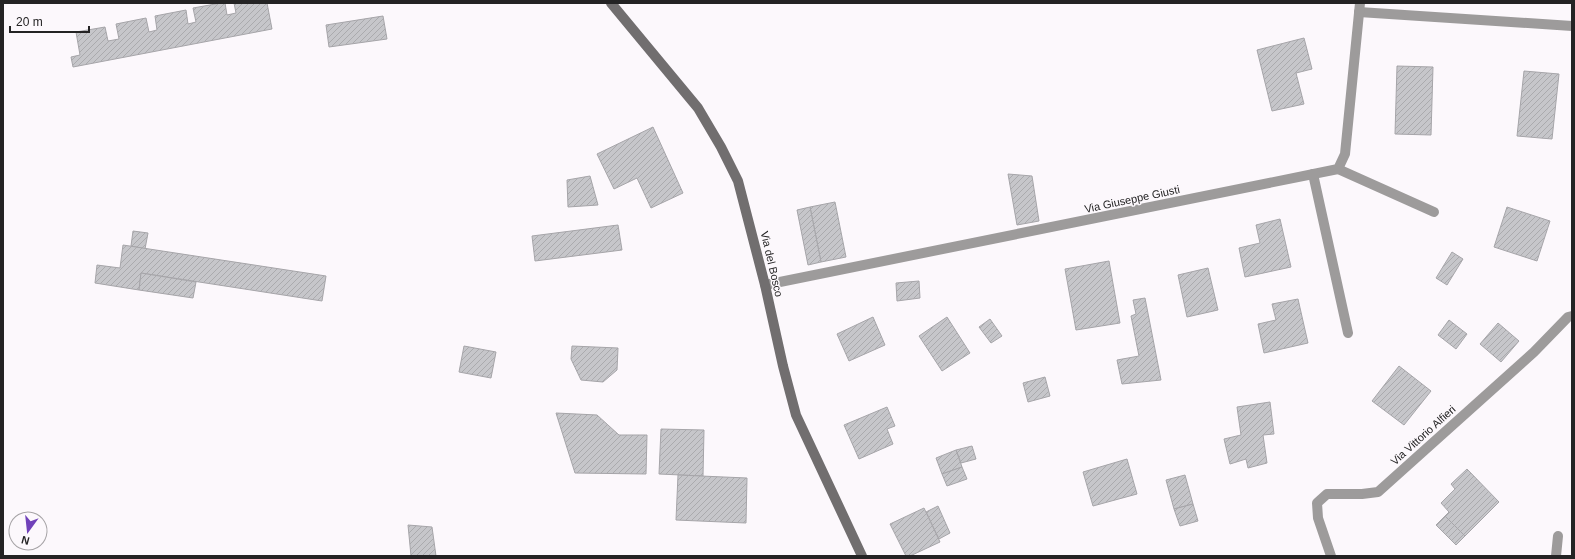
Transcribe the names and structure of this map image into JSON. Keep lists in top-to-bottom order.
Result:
{
  "streets": {
    "main road": ["Via del Bosco"],
    "street": ["Via Giuseppe Giusti", "Via Vittorio Alfieri"]
  },
  "crossings": [
    ["Via Giuseppe Giusti", "Via del Bosco"]
  ],
  "scale_bar": "20 m",
  "north": "bottom"
}
